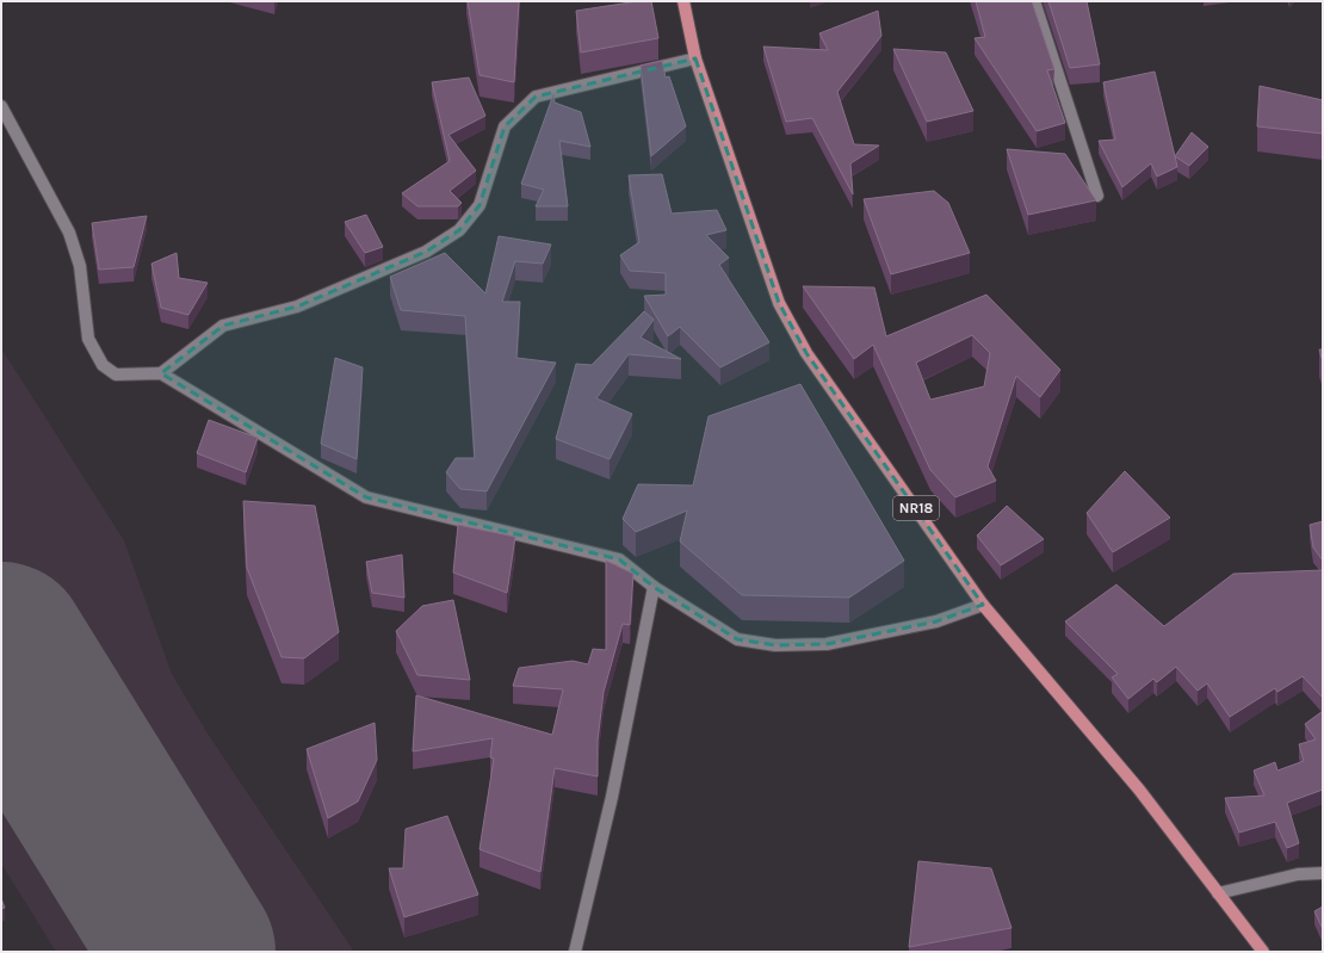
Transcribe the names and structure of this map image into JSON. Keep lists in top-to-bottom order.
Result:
{
  "streets": {
    "main road": ["NR18"]
  }
}
